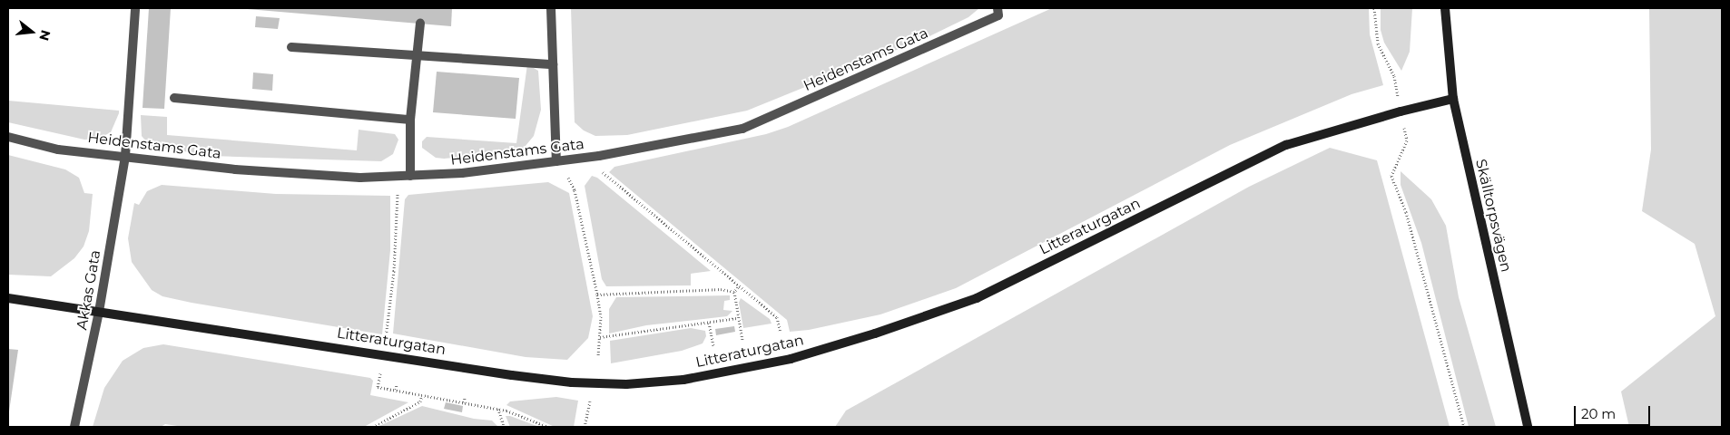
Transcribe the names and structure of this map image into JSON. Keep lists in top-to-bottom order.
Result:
{
  "streets": {
    "street": [
      "Heidenstams Gata",
      "Skälltorpsvägen",
      "Litteraturgatan",
      "Akkas Gata"
    ]
  },
  "crossings": [
    ["Heidenstams Gata", "Akkas Gata"],
    ["Skälltorpsvägen", "Litteraturgatan"],
    ["Litteraturgatan", "Akkas Gata"]
  ],
  "scale_bar": "20 m",
  "north": "right"
}
